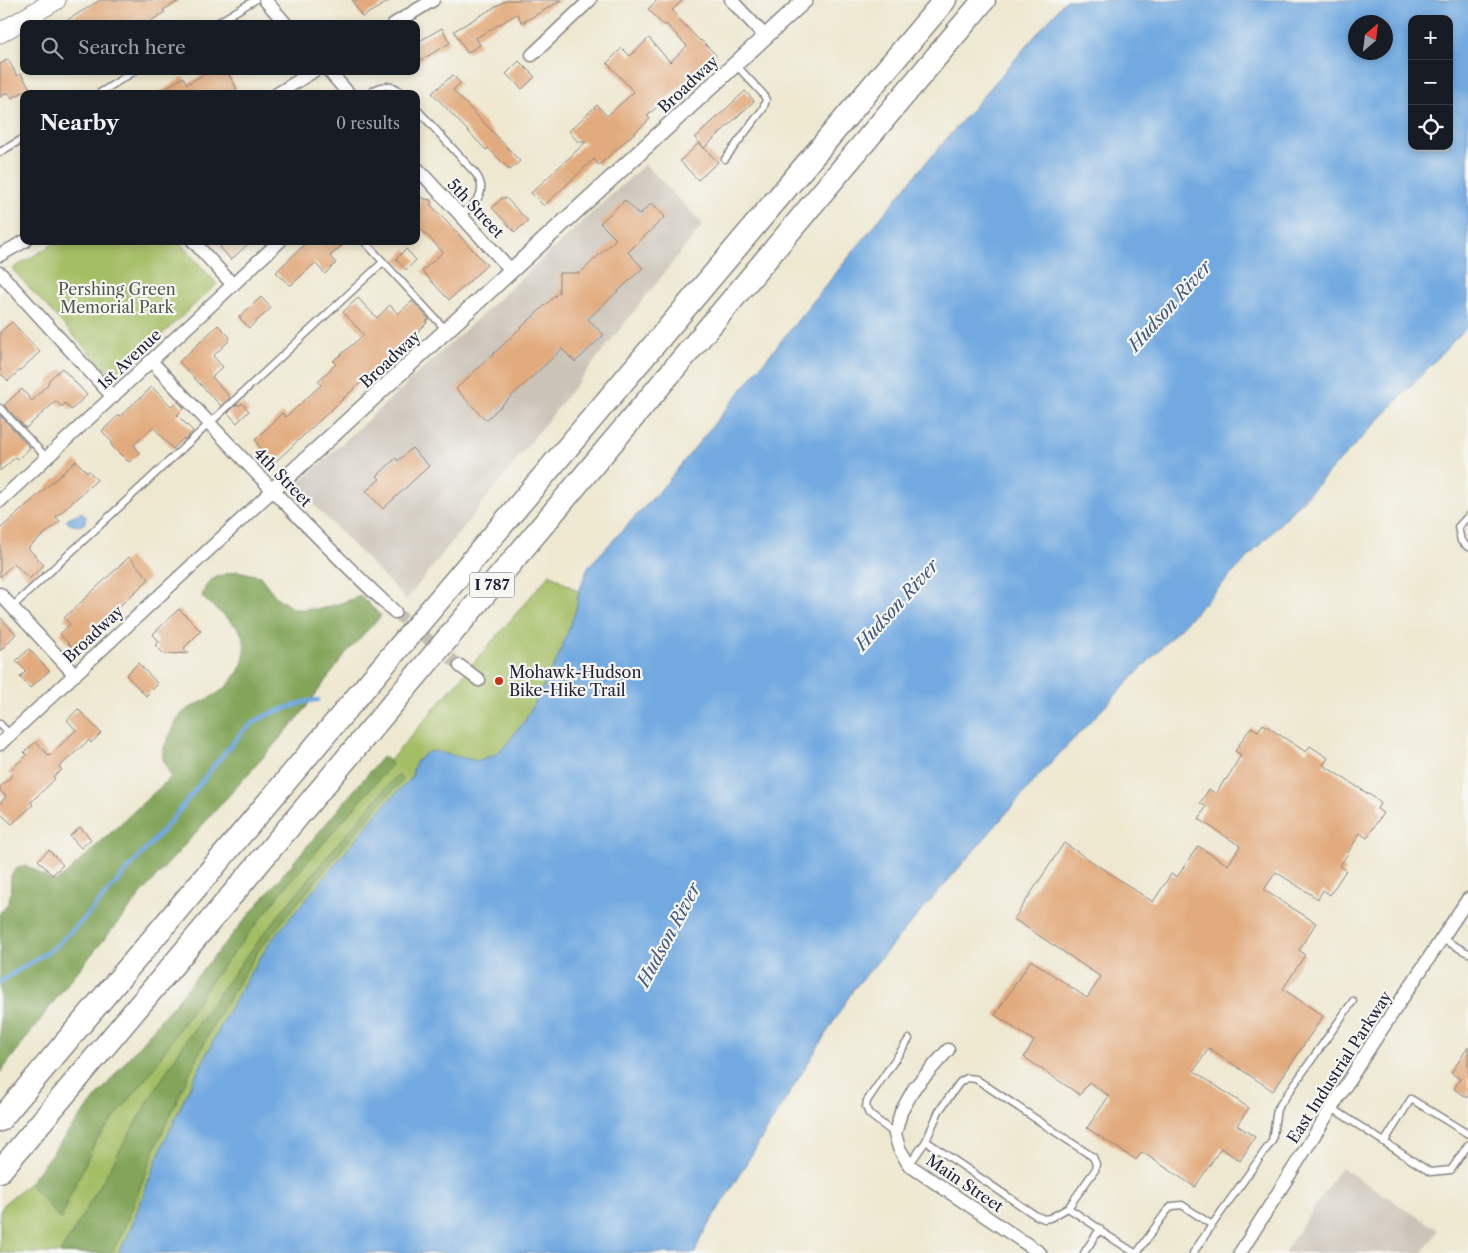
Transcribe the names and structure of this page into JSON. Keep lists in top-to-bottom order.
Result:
{
  "streets": {
    "highway": ["I 787"],
    "street": [
      "Broadway",
      "5th Street",
      "1st Avenue",
      "4th Street",
      "East Industrial Parkway",
      "Main Street"
    ]
  },
  "crossings": [
    ["Broadway", "5th Street"],
    ["Broadway", "4th Street"],
    ["1st Avenue", "4th Street"]
  ],
  "water": ["Hudson River"],
  "parks": ["Pershing Green Memorial Park"],
  "places": ["Mohawk-Hudson Bike-Hike Trail"],
  "north": "top right",
  "page": {
    "map_buttons": ["+", "−"],
    "search": "Search here",
    "heading": ["Nearby", "0 results"]
  }
}
